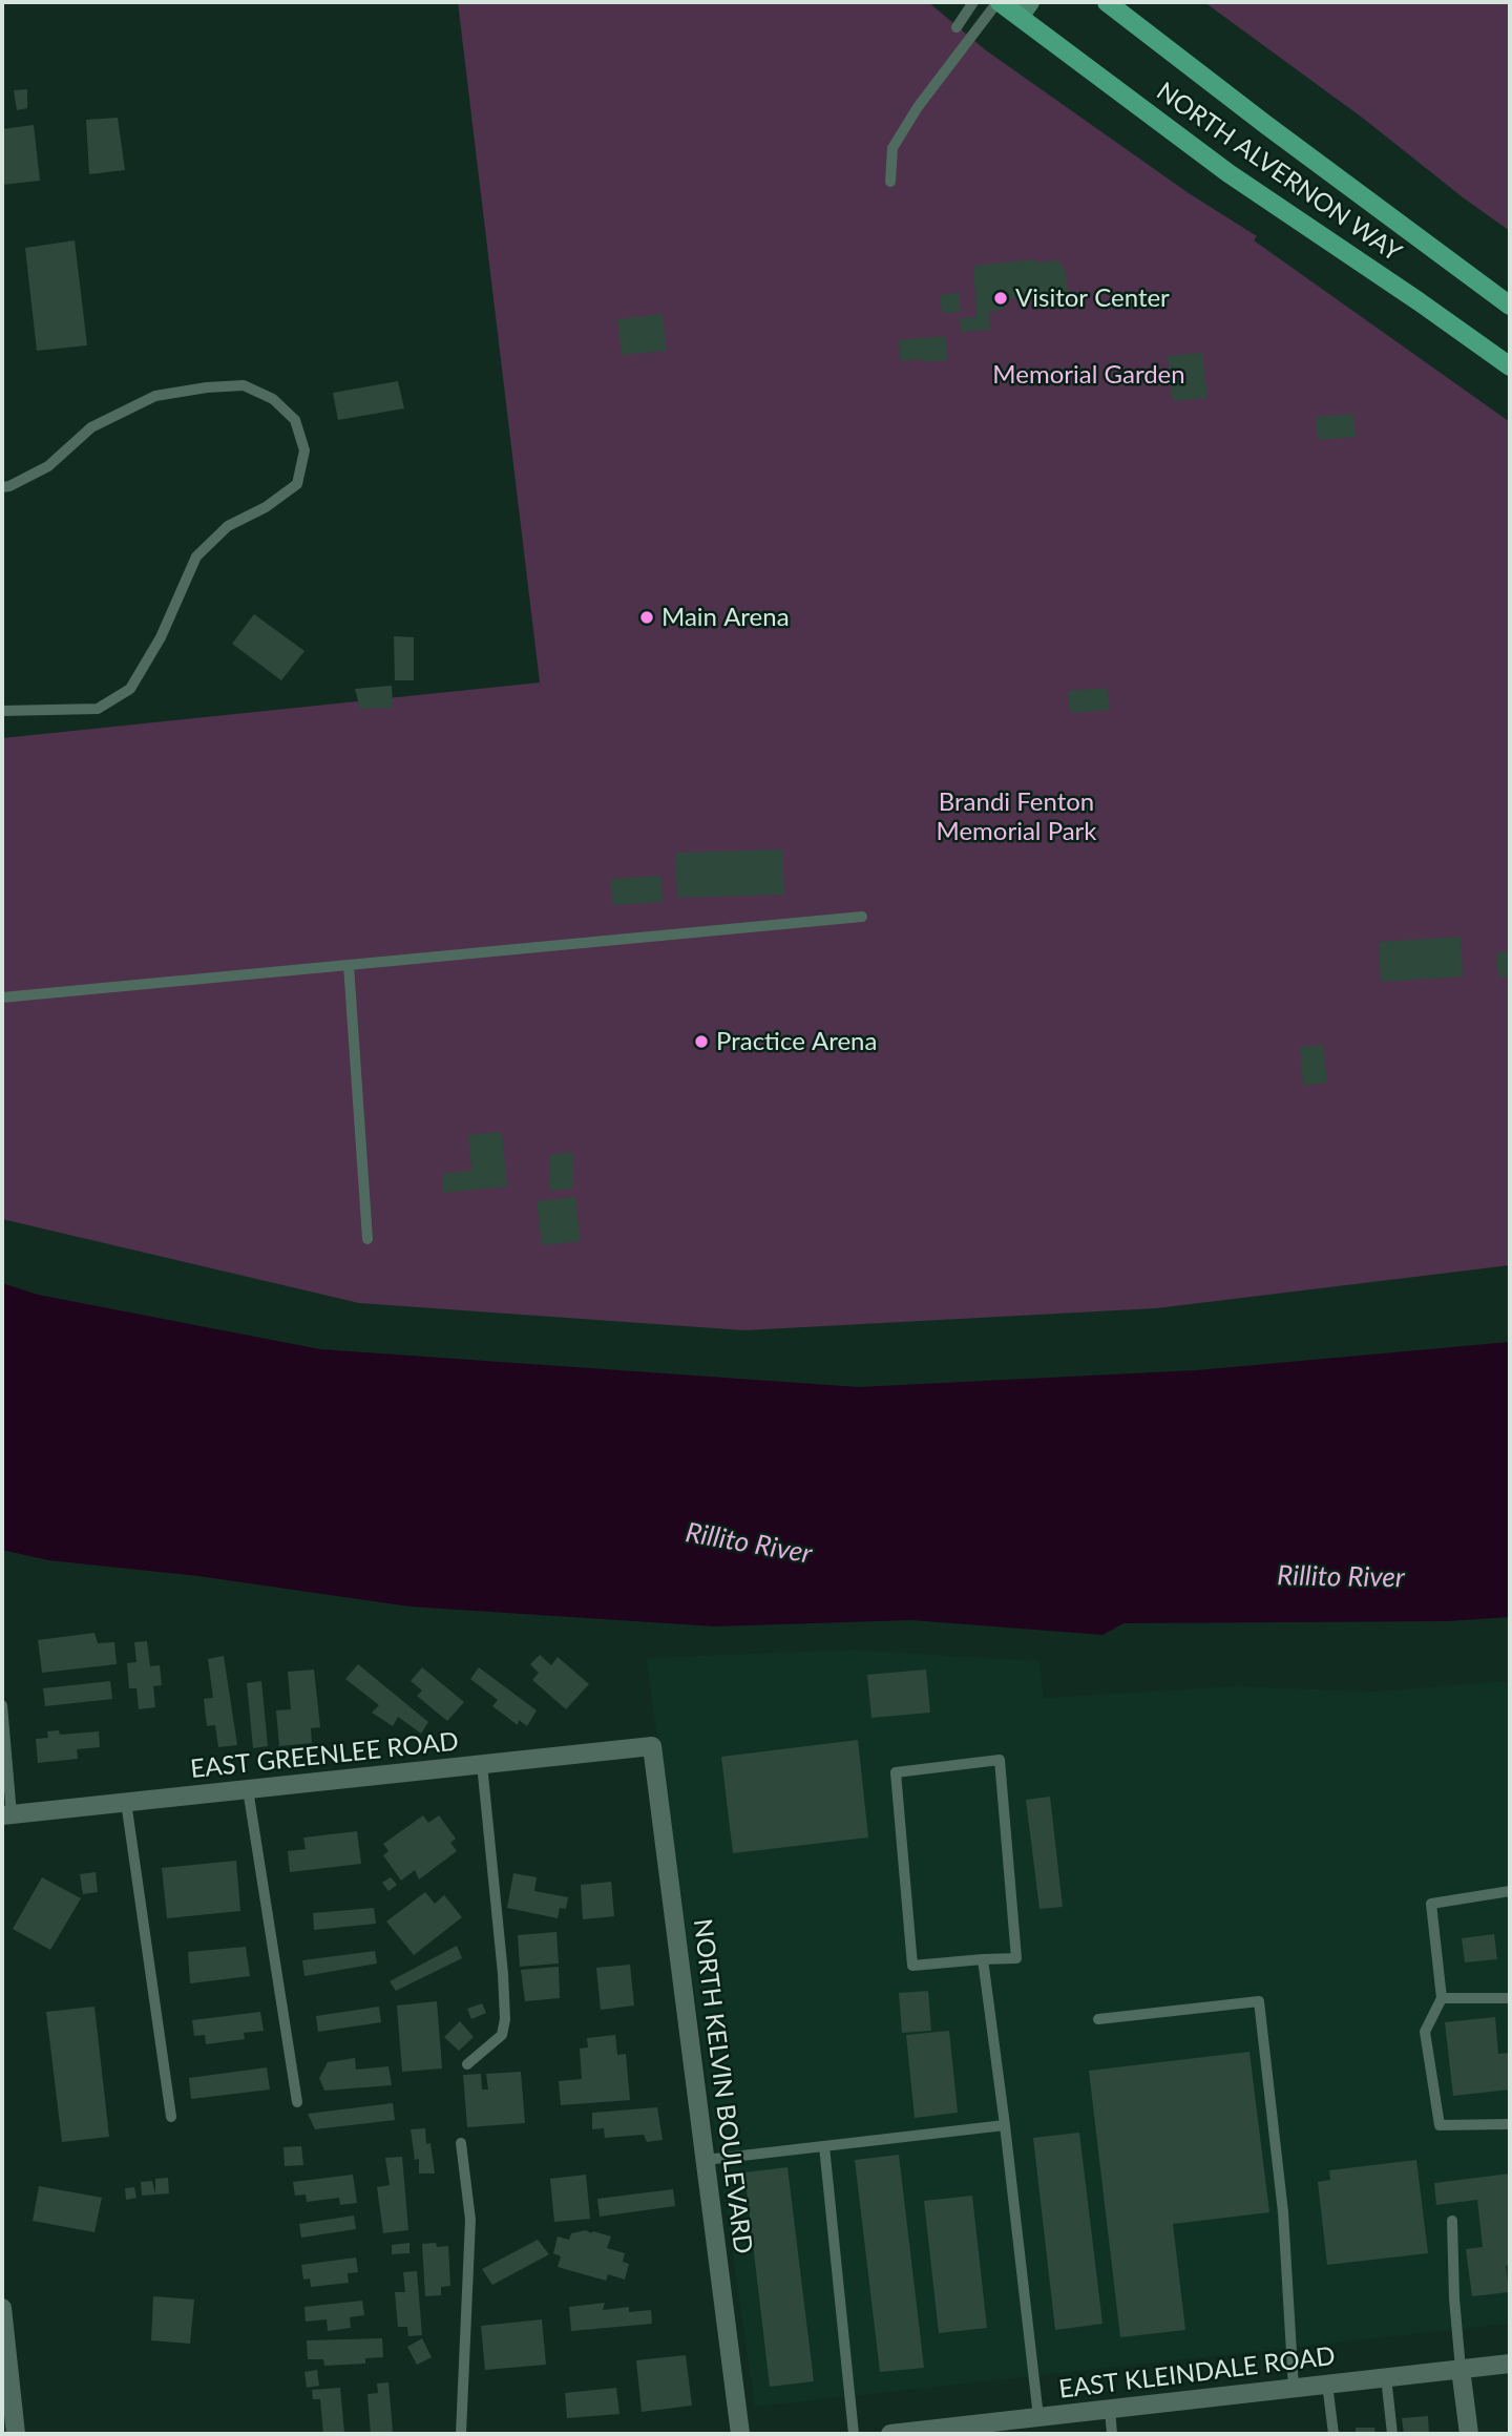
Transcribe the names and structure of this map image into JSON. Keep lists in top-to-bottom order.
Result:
{
  "streets": {
    "main road": ["NORTH ALVERNON WAY"],
    "street": ["EAST GREENLEE ROAD", "NORTH KELVIN BOULEVARD", "EAST KLEINDALE ROAD"]
  },
  "crossings": [
    ["EAST GREENLEE ROAD", "NORTH KELVIN BOULEVARD"]
  ],
  "water": ["Rillito River"],
  "parks": ["Memorial Garden", "Brandi Fenton Memorial Park"],
  "places": ["Visitor Center", "Main Arena", "Practice Arena"]
}
